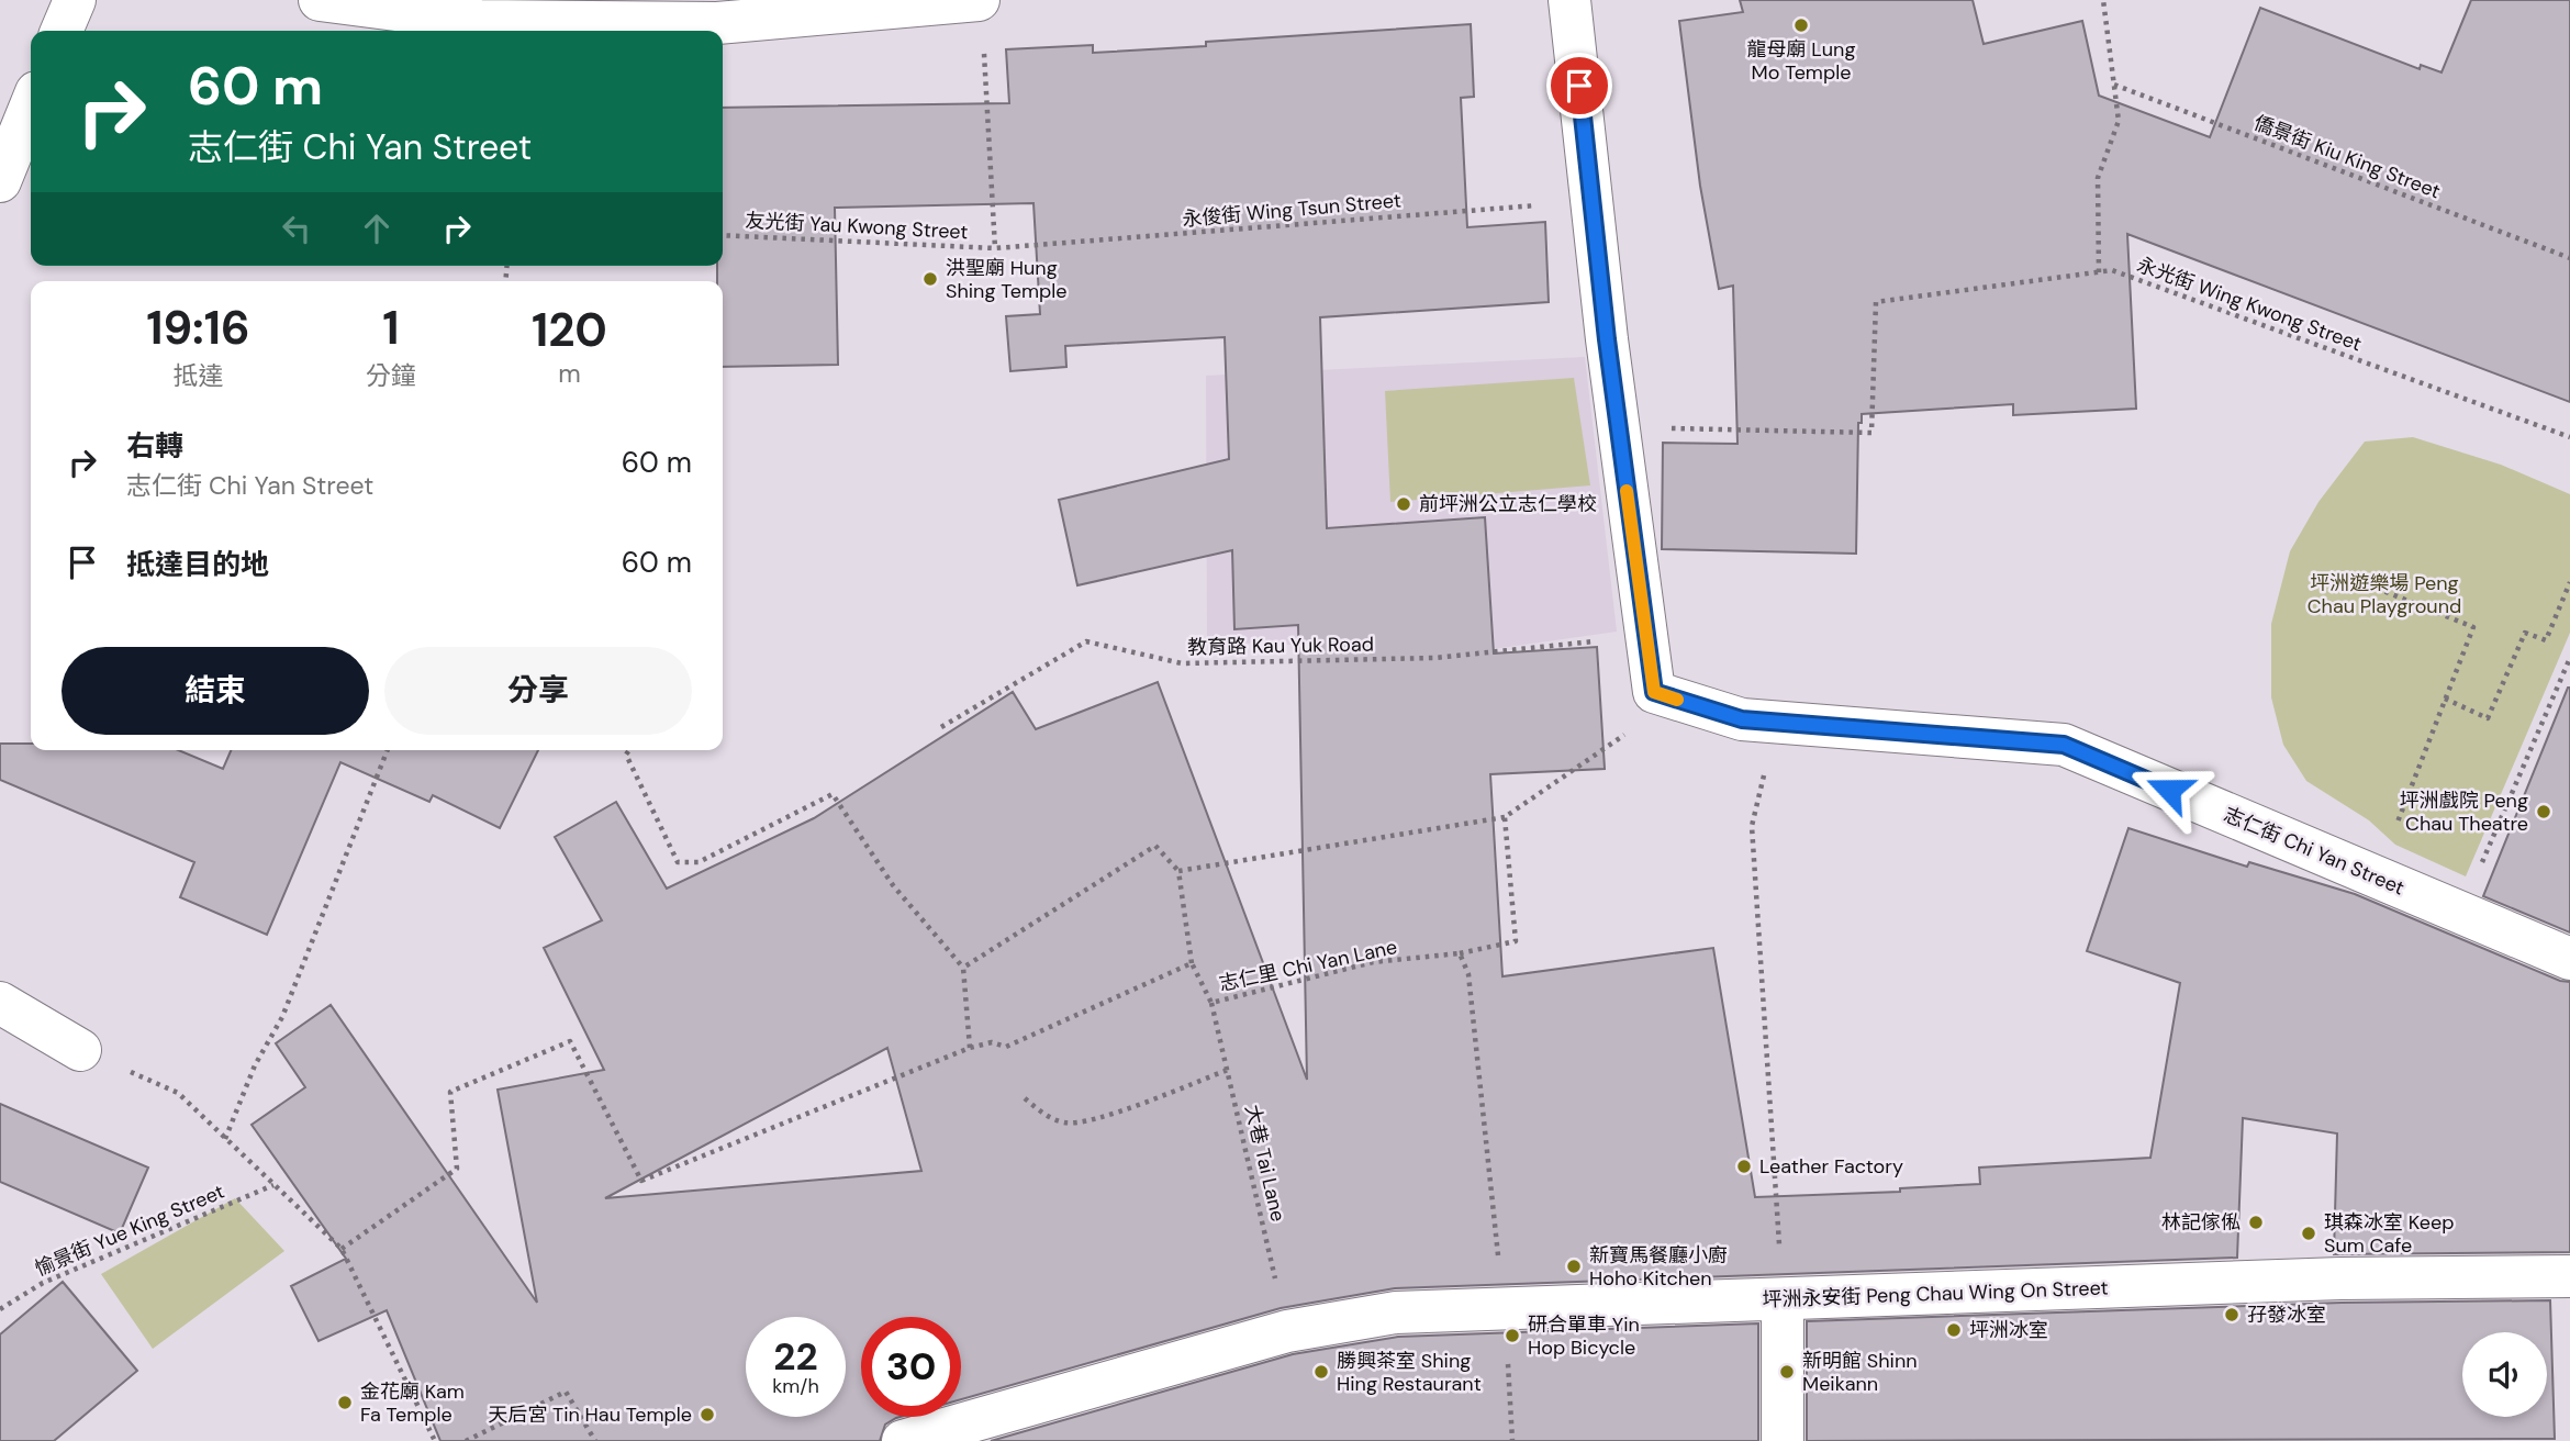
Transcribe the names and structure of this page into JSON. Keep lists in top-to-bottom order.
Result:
{
  "streets": {
    "street": ["志仁街 Chi Yan Street", "坪洲永安街 Peng Chau Wing On Street"],
    "path": [
      "僑景街 Kiu King Street",
      "永俊街 Wing Tsun Street",
      "友光街 Yau Kwong Street",
      "永光街 Wing Kwong Street",
      "教育路 Kau Yuk Road",
      "志仁里 Chi Yan Lane",
      "大巷 Tai Lane",
      "愉景街 Yue King Street"
    ]
  },
  "crossings": [
    ["永俊街 Wing Tsun Street", "友光街 Yau Kwong Street"],
    ["志仁里 Chi Yan Lane", "大巷 Tai Lane"],
    ["大巷 Tai Lane", "坪洲永安街 Peng Chau Wing On Street"]
  ],
  "parks": ["坪洲遊樂場 Peng Chau Playground"],
  "places": [
    "龍母廟 Lung Mo Temple",
    "洪聖廟 Hung Shing Temple",
    "前坪洲公立志仁學校",
    "坪洲戲院 Peng Chau Theatre",
    "Leather Factory",
    "林記傢俬",
    "琪森冰室 Keep Sum Cafe",
    "新寶馬餐廳小廚 Hoho Kitchen",
    "孖發冰室",
    "坪洲冰室",
    "研合單車 Yin Hop Bicycle",
    "勝興茶室 Shing Hing Restaurant",
    "新明館 Shinn Meikann",
    "金花廟 Kam Fa Temple",
    "天后宮 Tin Hau Temple"
  ],
  "page": {
    "turn": ["60 m", "志仁街 Chi Yan Street"],
    "eta": [
      "19:16",
      "抵達",
      "1",
      "分鐘",
      "120",
      "m"
    ],
    "list": [
      {
        "name": "右轉",
        "note": "志仁街 Chi Yan Street",
        "value": "60 m"
      },
      {
        "name": "抵達目的地",
        "value": "60 m"
      }
    ],
    "buttons": ["結束", "分享"],
    "speed": "22 km/h",
    "limit": "30"
  }
}
